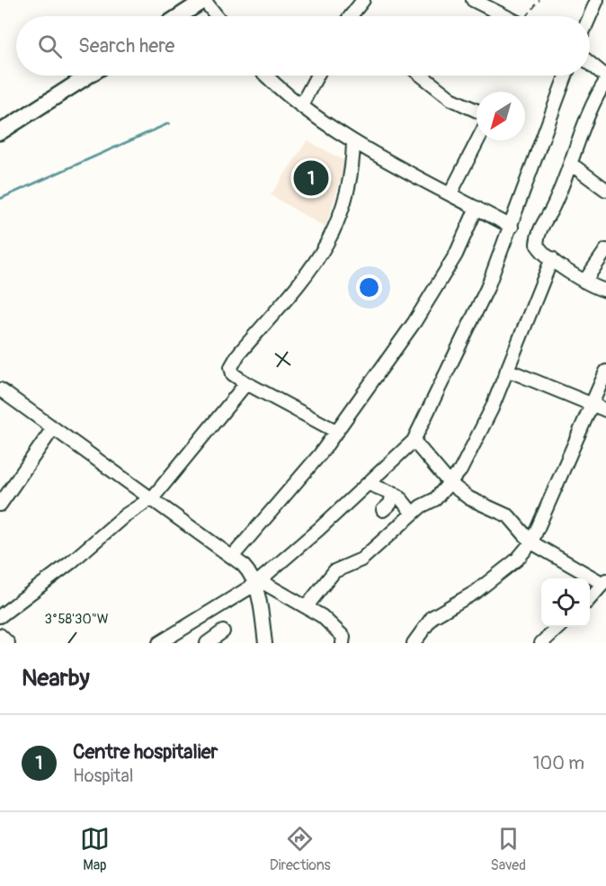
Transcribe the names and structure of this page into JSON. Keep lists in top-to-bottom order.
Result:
{
  "north": "bottom left",
  "page": {
    "search": "Search here",
    "pins": "1",
    "heading": "Nearby",
    "list": [
      {
        "mark": "1",
        "name": "Centre hospitalier",
        "note": "Hospital",
        "value": "100 m"
      }
    ],
    "nav": ["Map", "Directions", "Saved"]
  },
  "coordinates": ["3°58'30\"W"]
}
